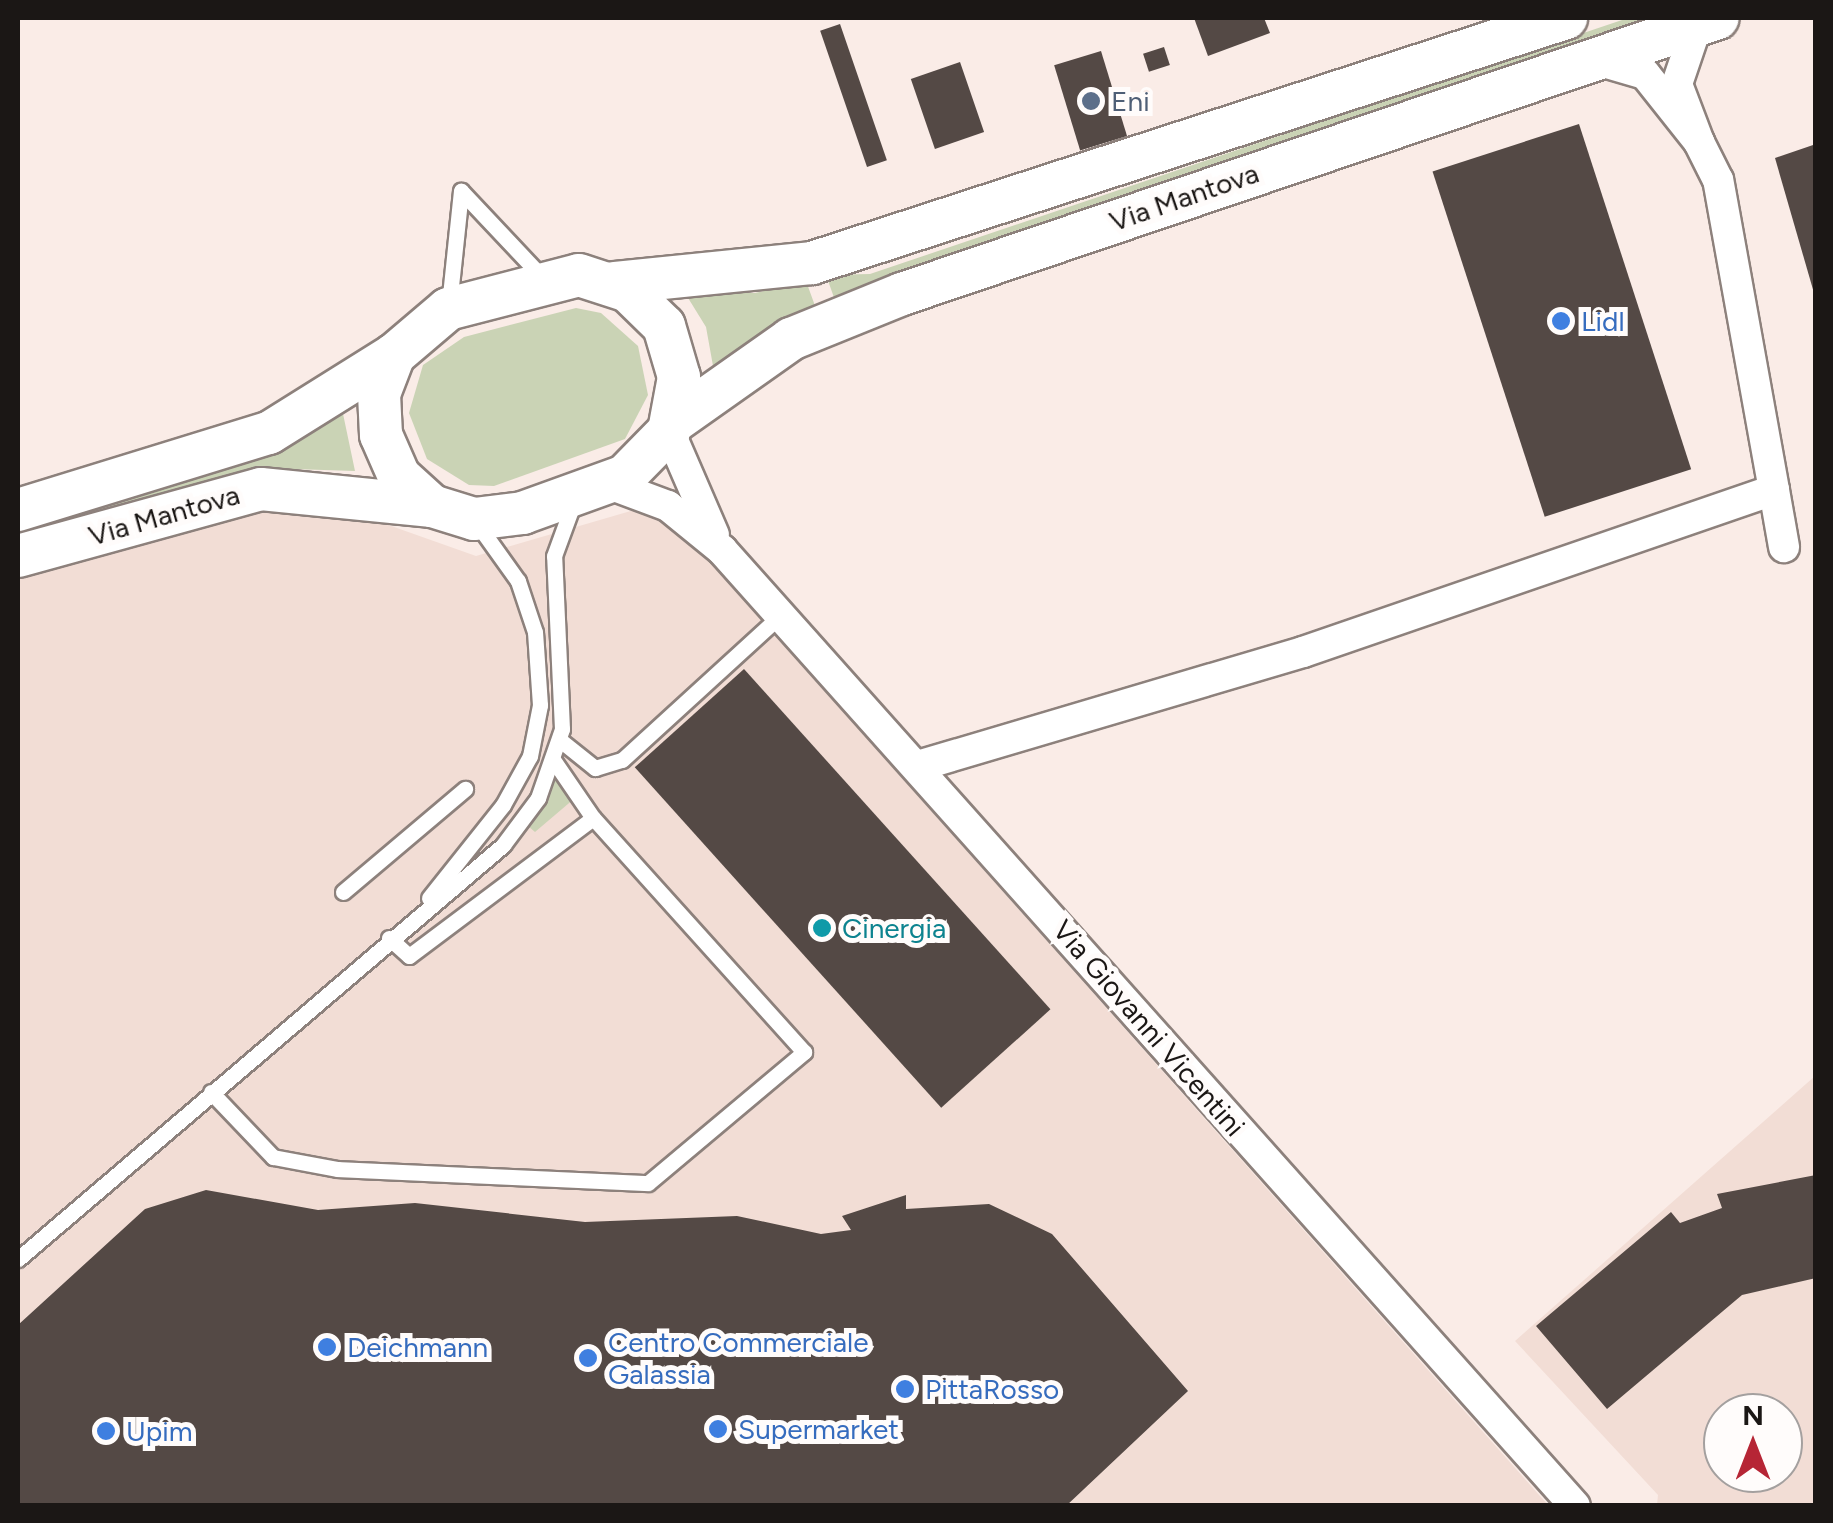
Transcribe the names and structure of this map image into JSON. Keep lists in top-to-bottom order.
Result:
{
  "streets": {
    "main road": ["Via Mantova"],
    "street": ["Via Giovanni Vicentini"]
  },
  "crossings": [
    ["Via Mantova", "Via Giovanni Vicentini"]
  ],
  "places": [
    "Eni",
    "Lidl",
    "Cinergia",
    "Deichmann",
    "Centro Commerciale Galassia",
    "PittaRosso",
    "Supermarket",
    "Upim"
  ],
  "north": "top"
}
